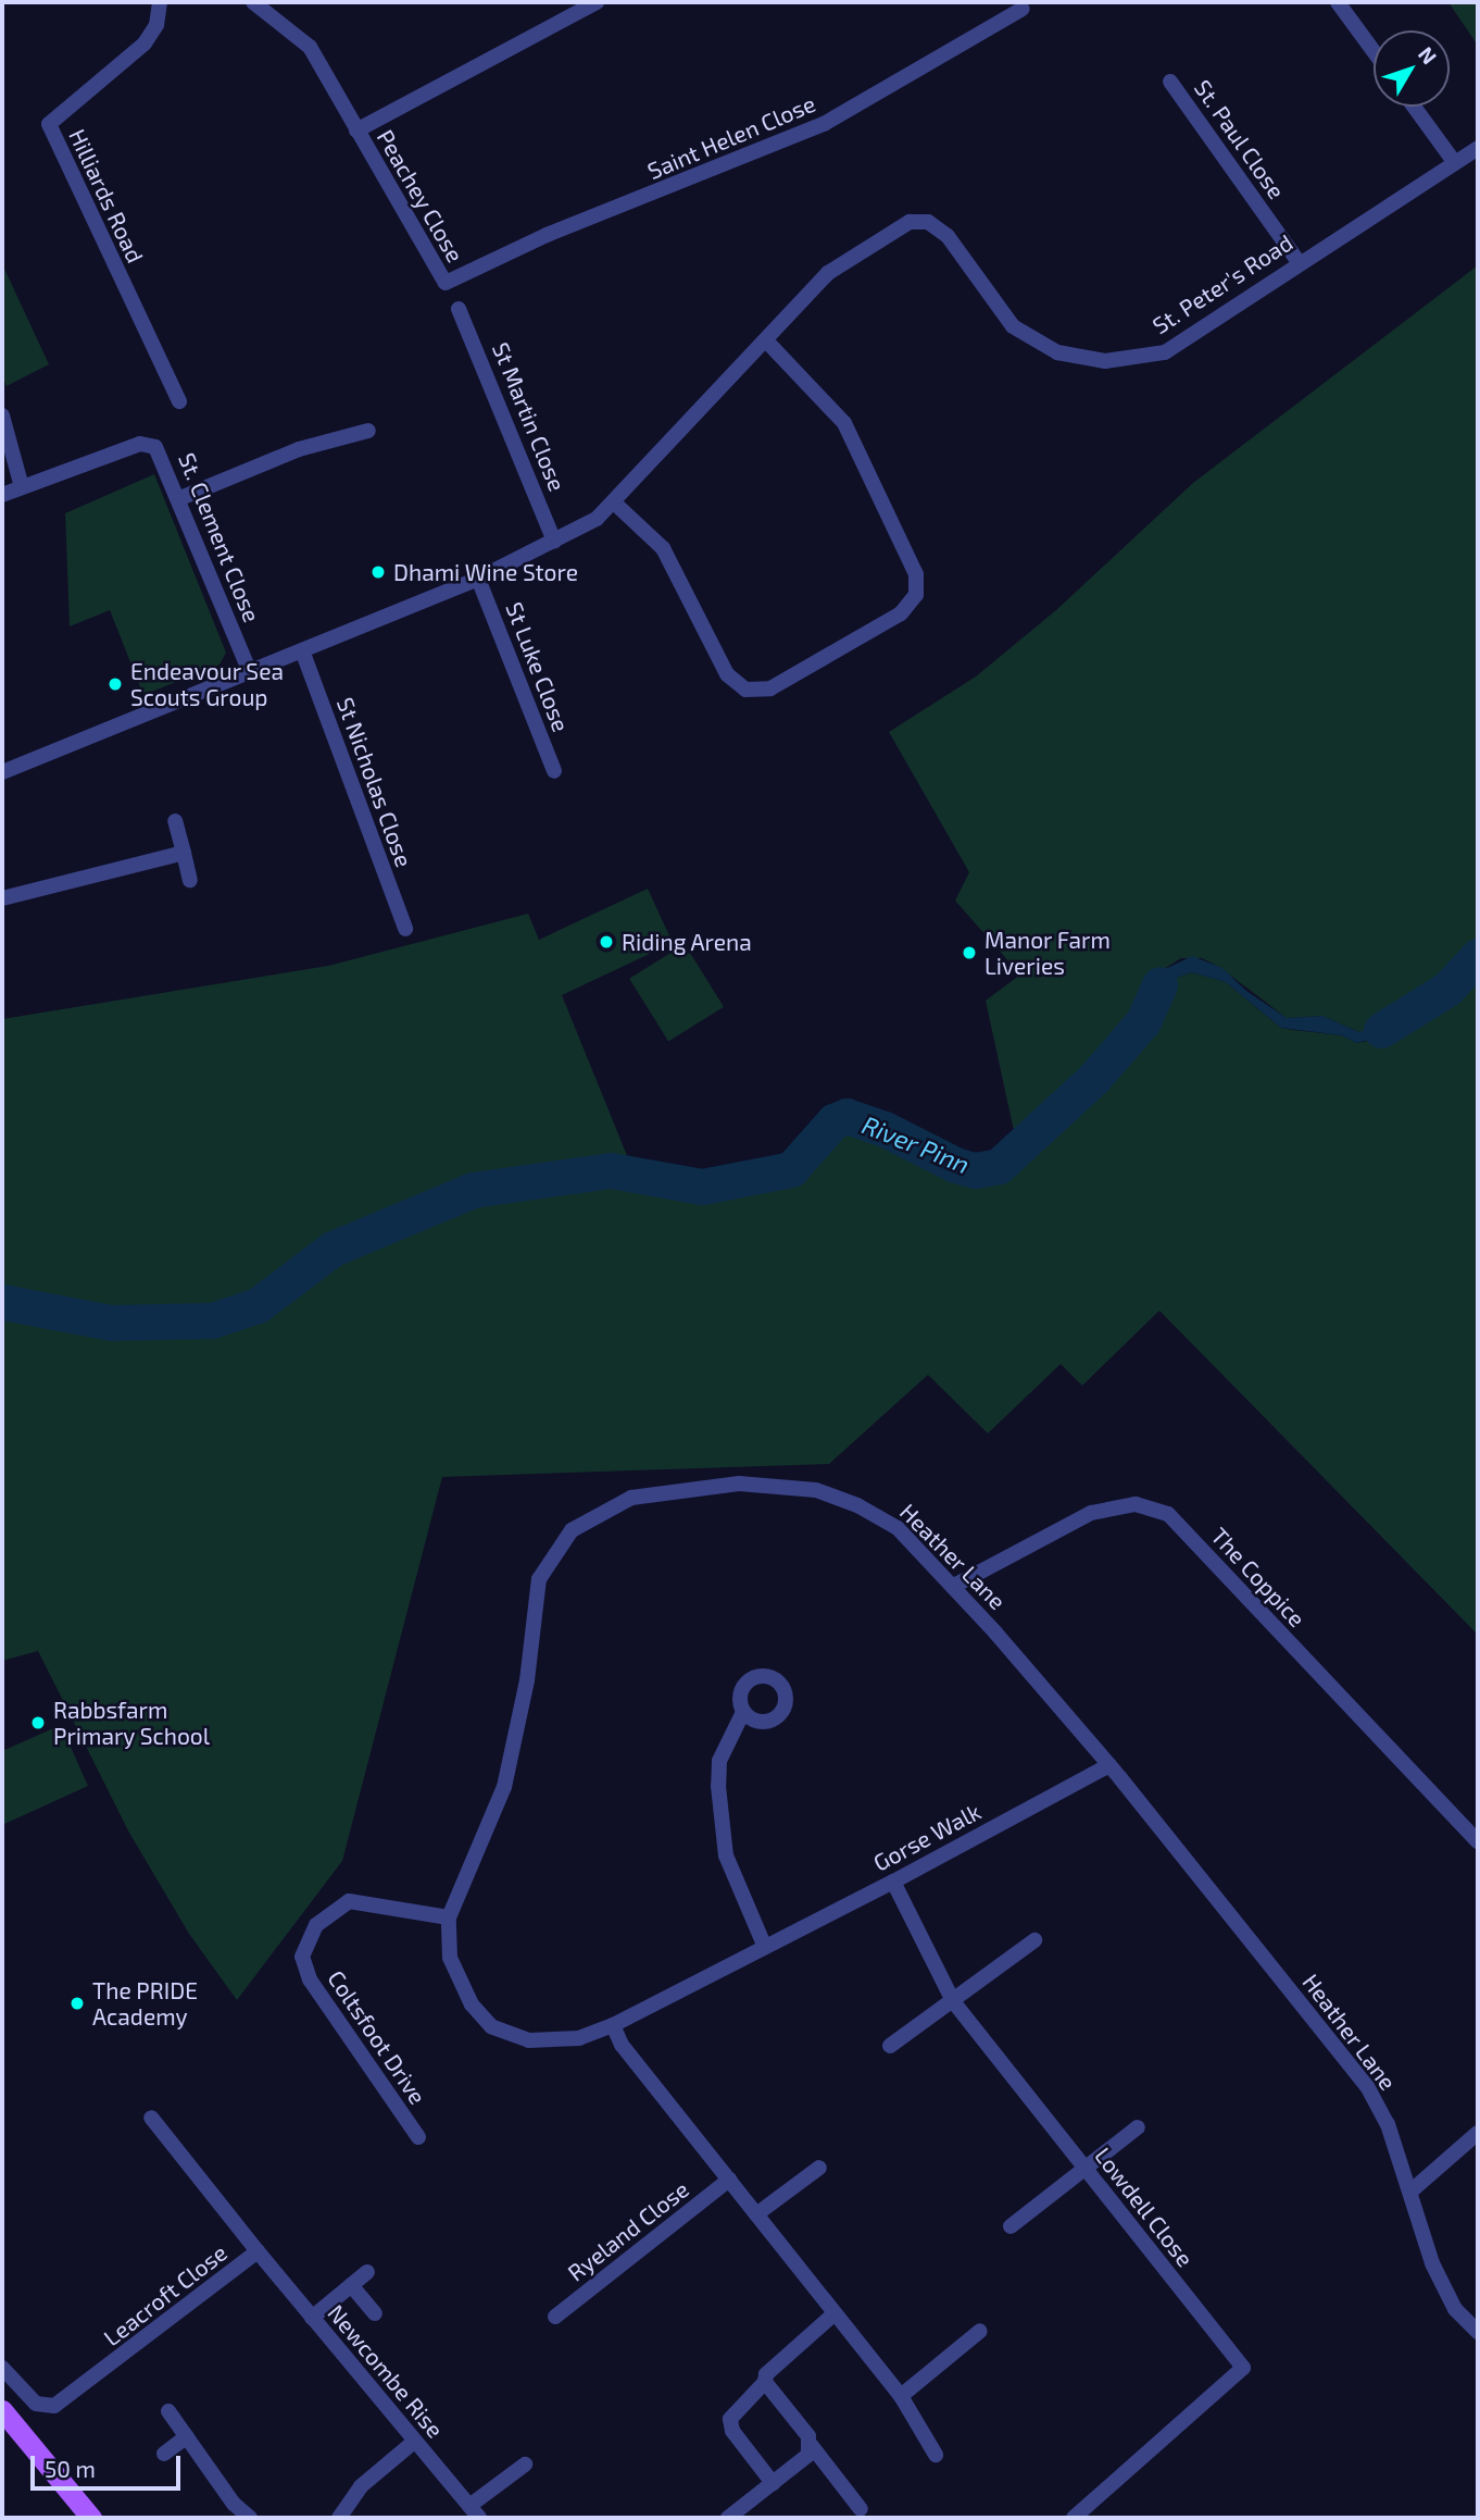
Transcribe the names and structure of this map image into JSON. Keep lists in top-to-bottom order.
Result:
{
  "streets": {
    "street": [
      "Saint Helen Close",
      "St. Paul Close",
      "Hilliards Road",
      "Peachey Close",
      "St. Peter's Road",
      "St Martin Close",
      "St. Clement Close",
      "St Luke Close",
      "St Nicholas Close",
      "Heather Lane",
      "The Coppice",
      "Gorse Walk",
      "Coltsfoot Drive",
      "Lowdell Close",
      "Ryeland Close",
      "Leacroft Close",
      "Newcombe Rise"
    ]
  },
  "crossings": [
    ["Saint Helen Close", "Peachey Close"],
    ["St. Paul Close", "St. Peter's Road"],
    ["St. Peter's Road", "St Martin Close"],
    ["St. Peter's Road", "St. Clement Close"],
    ["St. Peter's Road", "St Luke Close"],
    ["St. Peter's Road", "St Nicholas Close"],
    ["Heather Lane", "The Coppice"],
    ["Heather Lane", "Gorse Walk"],
    ["Heather Lane", "Coltsfoot Drive"],
    ["Gorse Walk", "Lowdell Close"],
    ["Leacroft Close", "Newcombe Rise"]
  ],
  "water": ["River Pinn"],
  "places": [
    "Dhami Wine Store",
    "Endeavour Sea Scouts Group",
    "Riding Arena",
    "Manor Farm Liveries",
    "Rabbsfarm Primary School",
    "The PRIDE Academy"
  ],
  "scale_bar": "50 m",
  "north": "top right"
}
